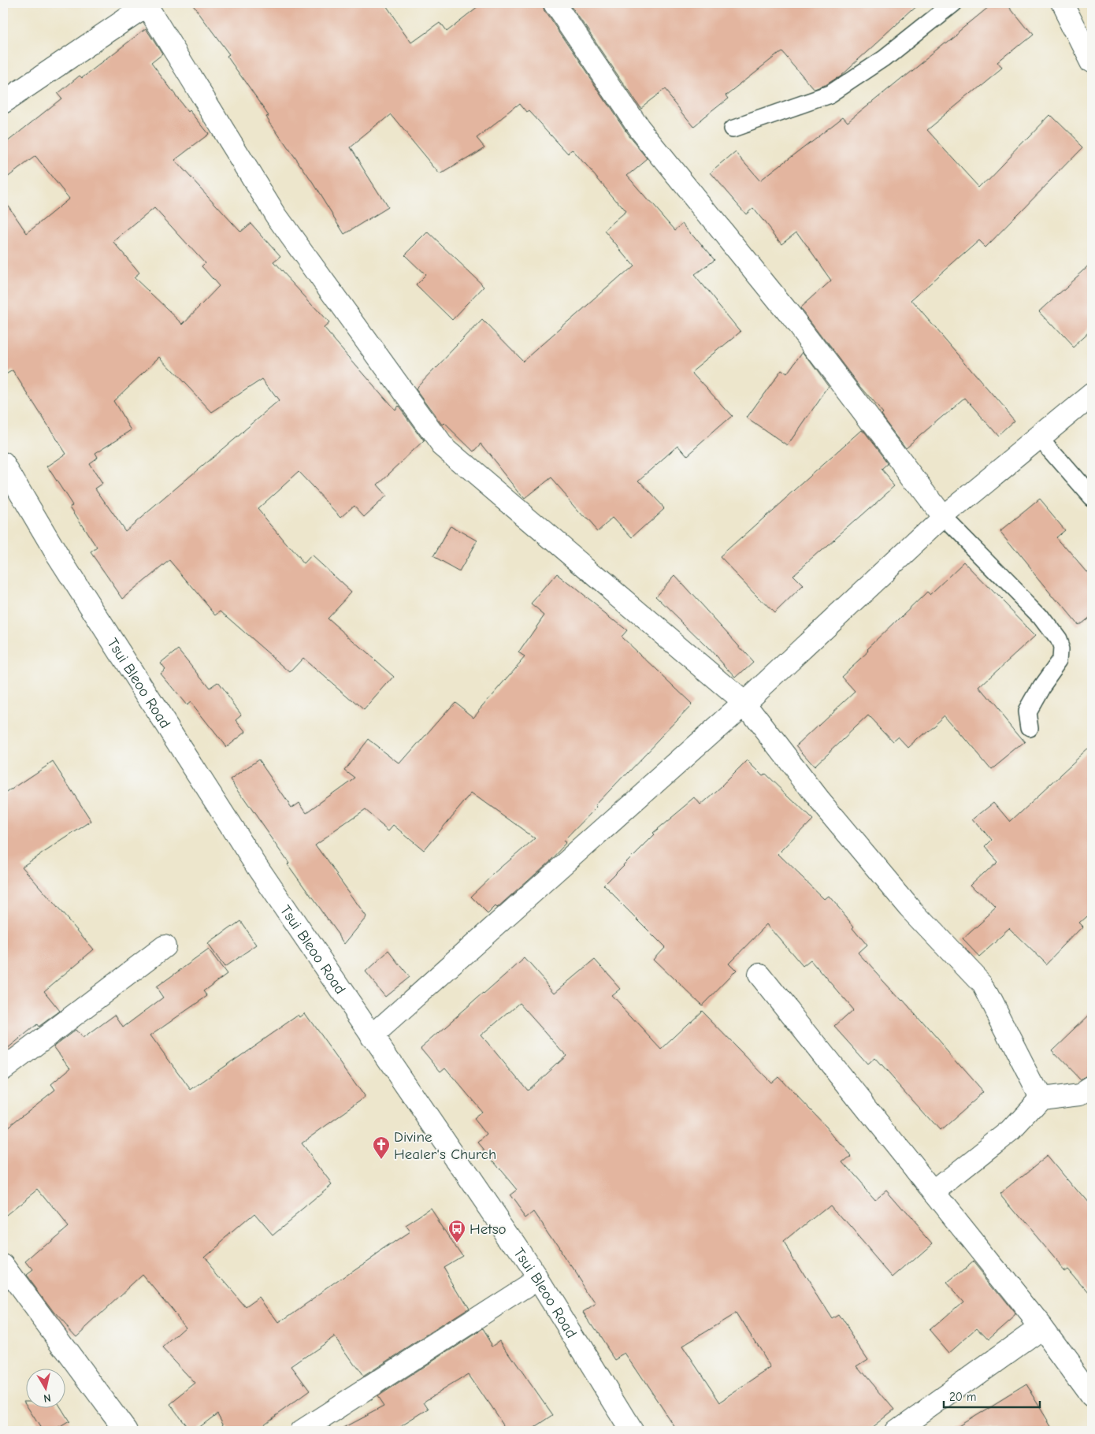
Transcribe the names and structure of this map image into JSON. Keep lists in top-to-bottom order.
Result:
{
  "streets": {
    "street": ["Tsui Bleoo Road"]
  },
  "places": {
    "church": ["Divine Healer's Church"],
    "bus stop": ["Hetso"]
  },
  "scale_bar": "20 m",
  "north": "bottom"
}
